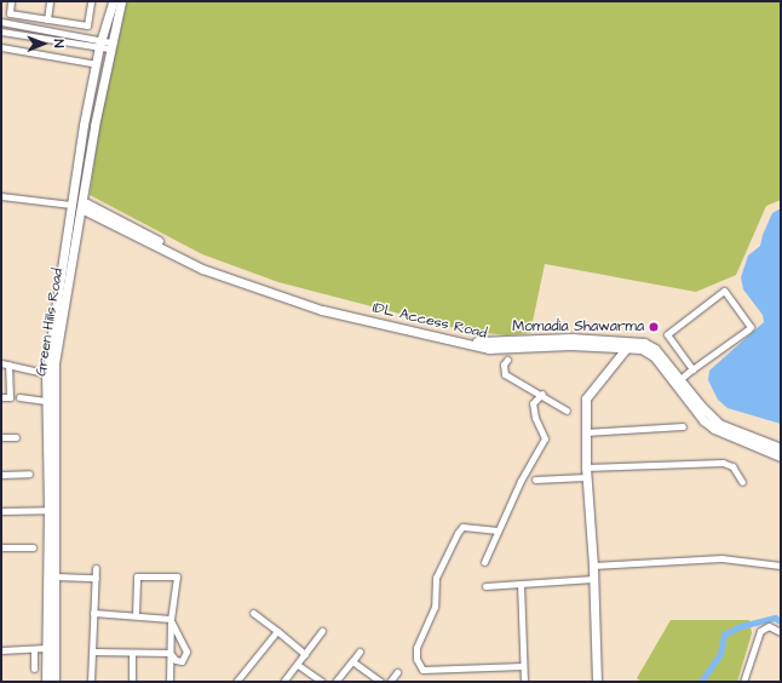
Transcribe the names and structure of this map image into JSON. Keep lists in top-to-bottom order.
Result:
{
  "streets": {
    "street": ["Green Hills Road"]
  },
  "places": ["Momadia Shawarma"],
  "north": "right"
}
